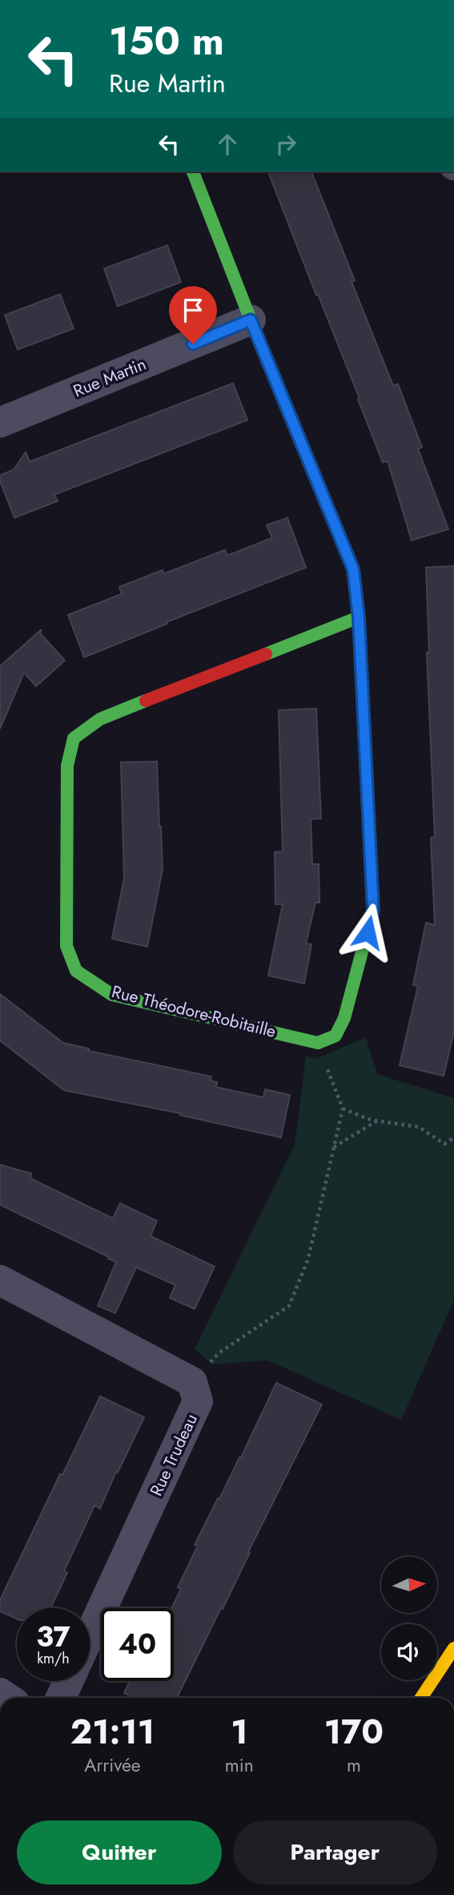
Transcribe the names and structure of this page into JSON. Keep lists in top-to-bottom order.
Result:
{
  "streets": {
    "street": ["Rue Martin", "Rue Théodore-Robitaille", "Rue Trudeau"]
  },
  "north": "right",
  "page": {
    "turn": ["150 m", "Rue Martin"],
    "speed": "37 km/h",
    "limit": "40",
    "eta": [
      "21:11",
      "Arrivée",
      "1",
      "min",
      "170",
      "m"
    ],
    "buttons": ["Quitter", "Partager"]
  }
}
